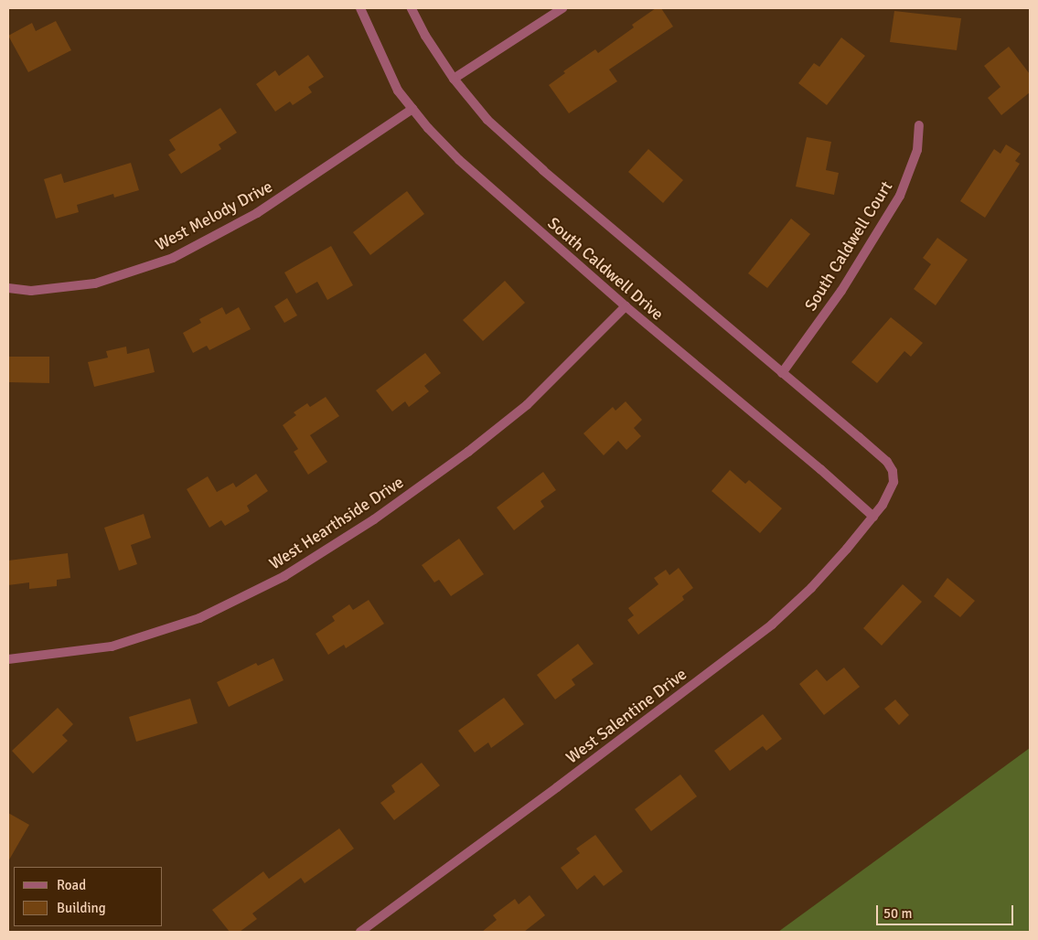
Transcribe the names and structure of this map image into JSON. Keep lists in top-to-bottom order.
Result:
{
  "streets": {
    "street": [
      "West Melody Drive",
      "South Caldwell Court",
      "South Caldwell Drive",
      "West Hearthside Drive",
      "West Salentine Drive"
    ]
  },
  "crossings": [
    ["West Melody Drive", "South Caldwell Drive"],
    ["South Caldwell Court", "West Salentine Drive"],
    ["South Caldwell Drive", "West Hearthside Drive"],
    ["South Caldwell Drive", "West Salentine Drive"]
  ],
  "legend": ["Road", "Building"],
  "scale_bar": "50 m"
}
